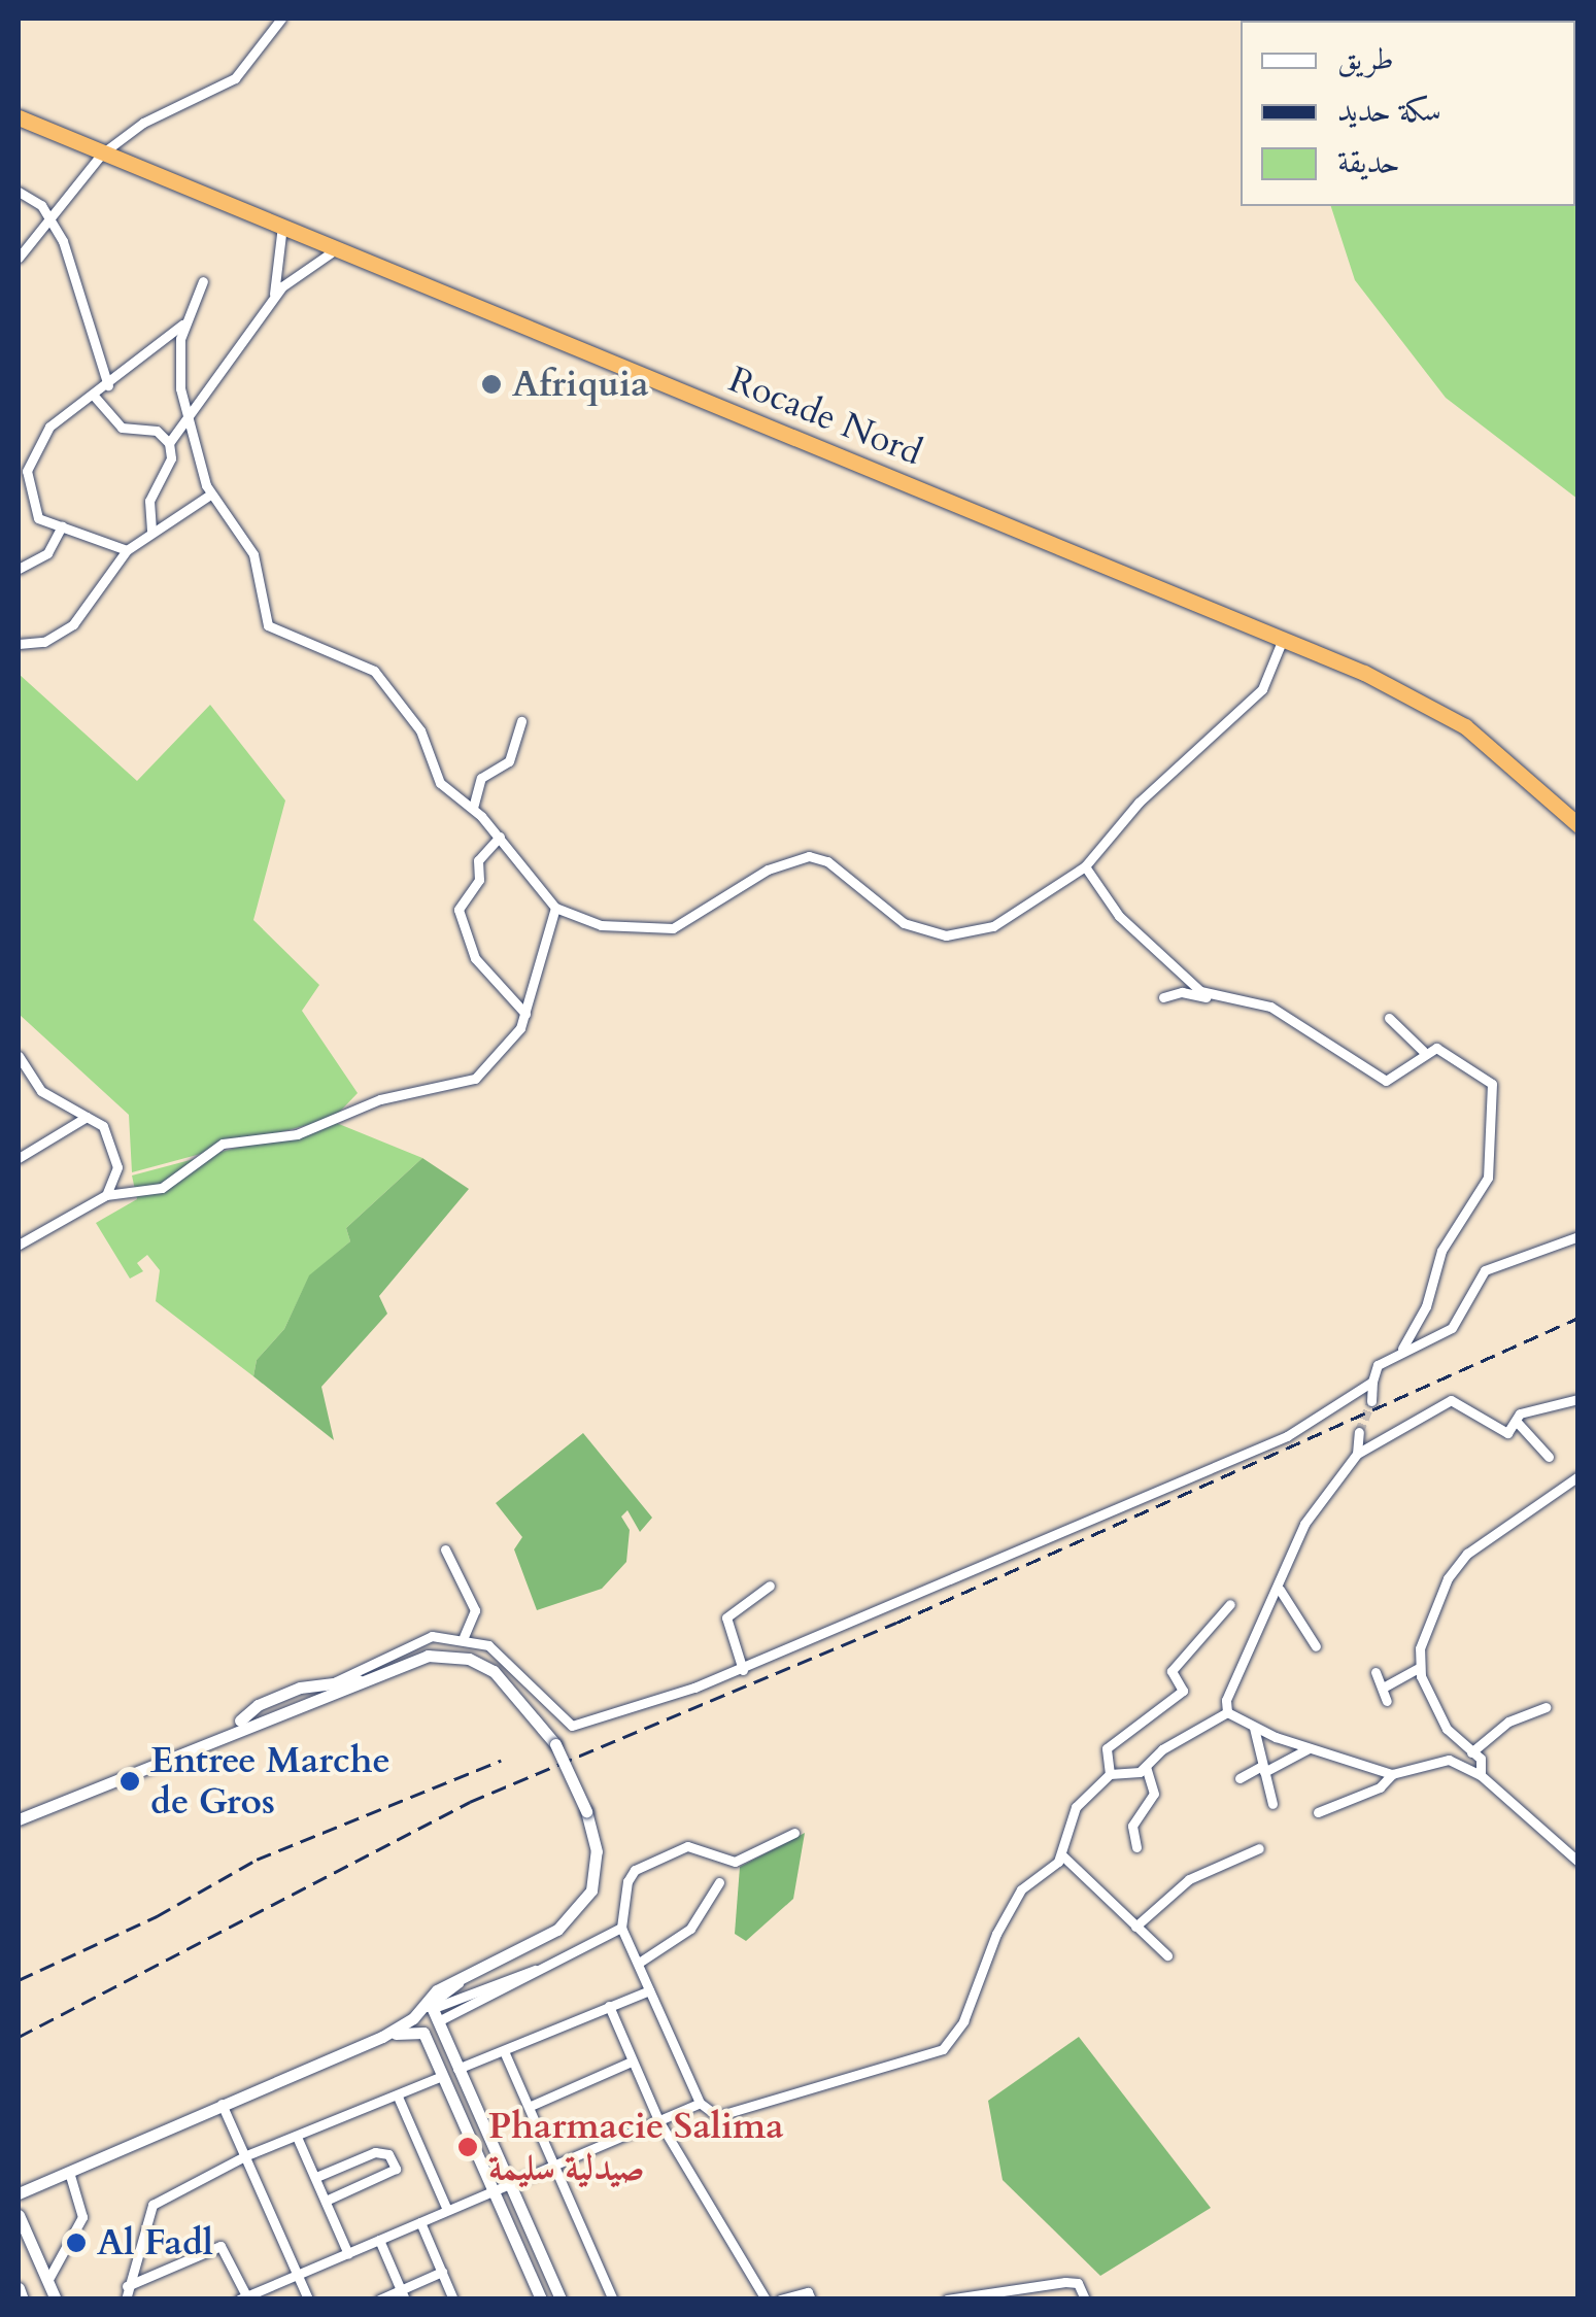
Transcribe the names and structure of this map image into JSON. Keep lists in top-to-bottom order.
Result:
{
  "streets": {
    "highway": ["Rocade Nord"]
  },
  "places": [
    "Afriquia",
    "Entree Marche de Gros",
    "Pharmacie Salima صيدلية سليمة",
    "Al Fadl"
  ],
  "legend": ["طريق", "سكة حديد", "حديقة"]
}
